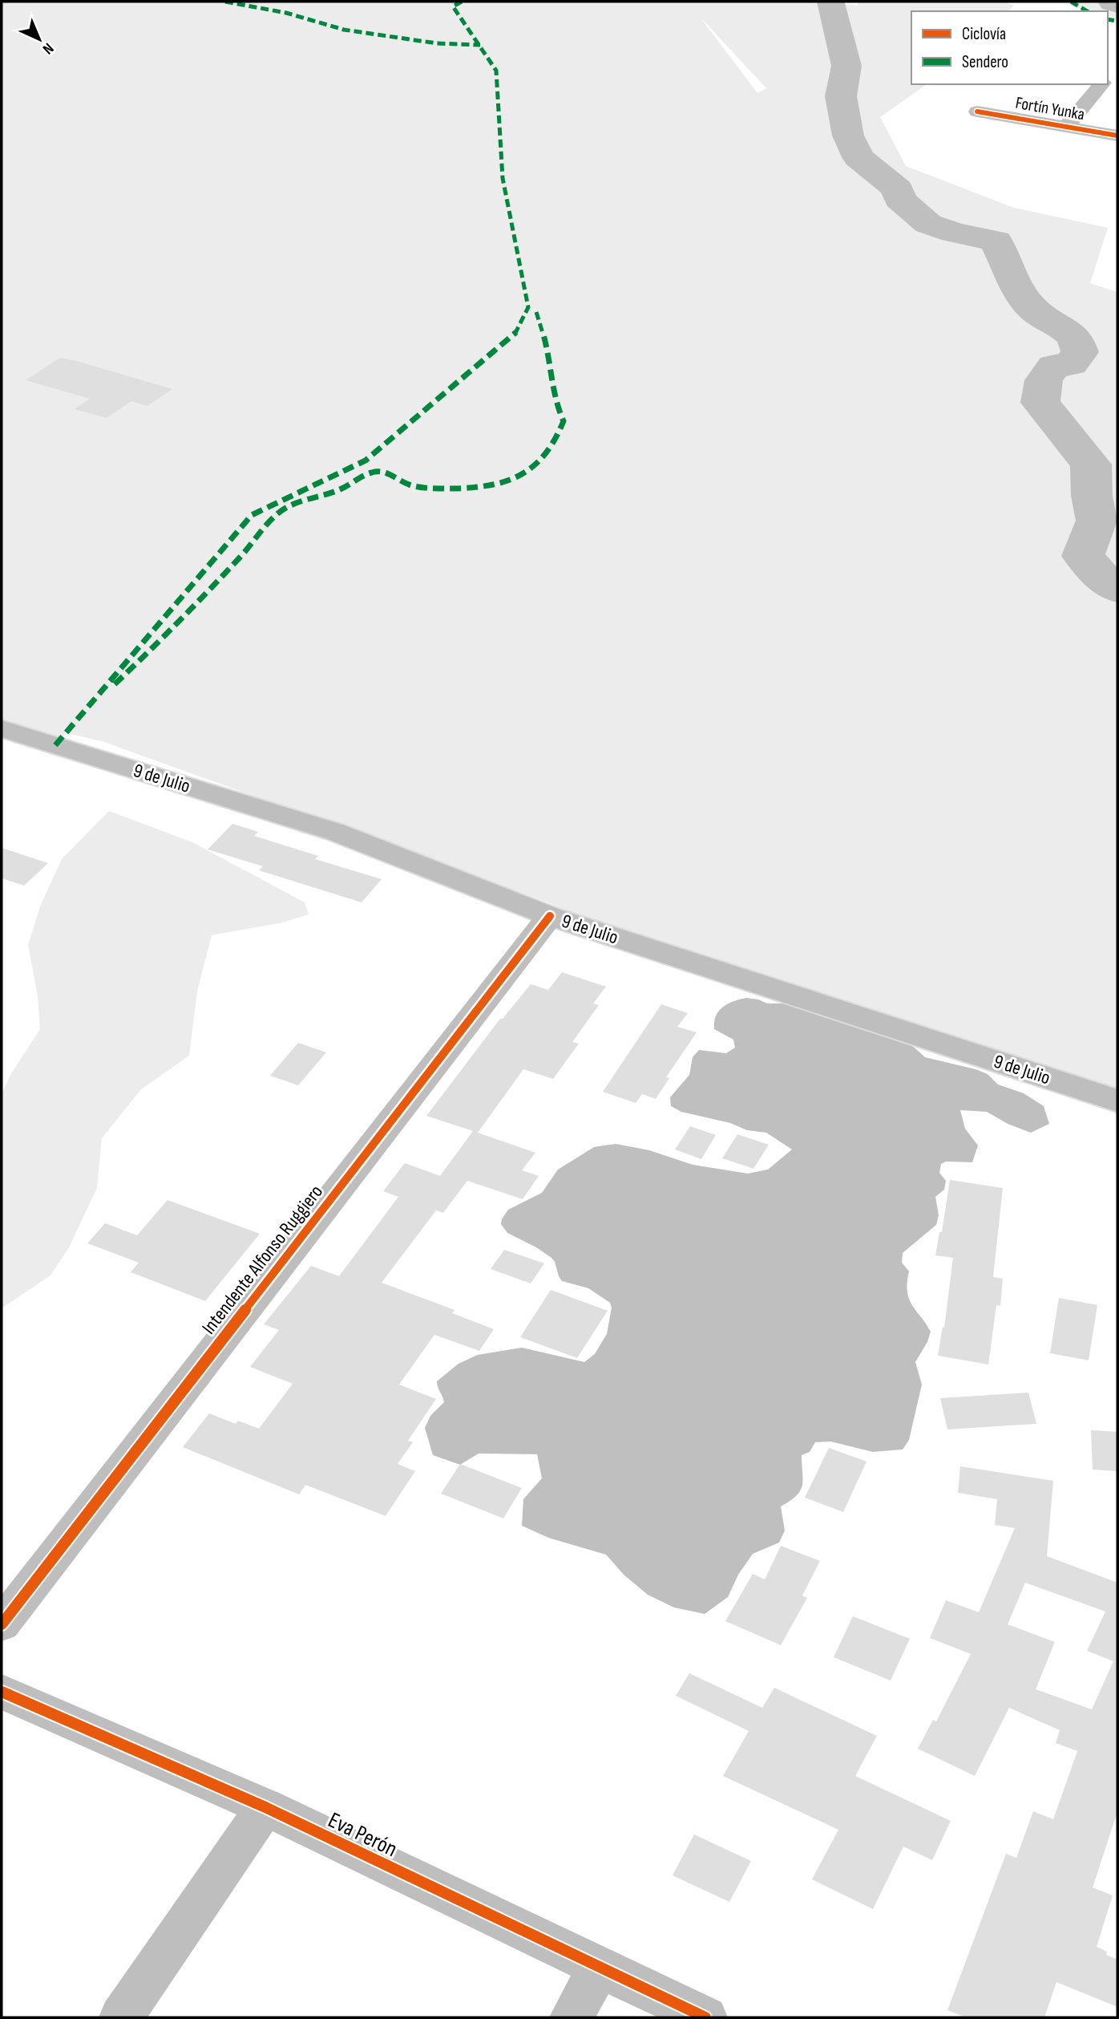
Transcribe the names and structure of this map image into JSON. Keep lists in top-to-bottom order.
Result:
{
  "streets": {
    "street": [
      "Fortín Yunka",
      "9 de Julio",
      "Intendente Alfonso Ruggiero",
      "Eva Perón"
    ]
  },
  "crossings": [
    ["9 de Julio", "Intendente Alfonso Ruggiero"]
  ],
  "legend": ["Ciclovía", "Sendero"],
  "north": "bottom right"
}
